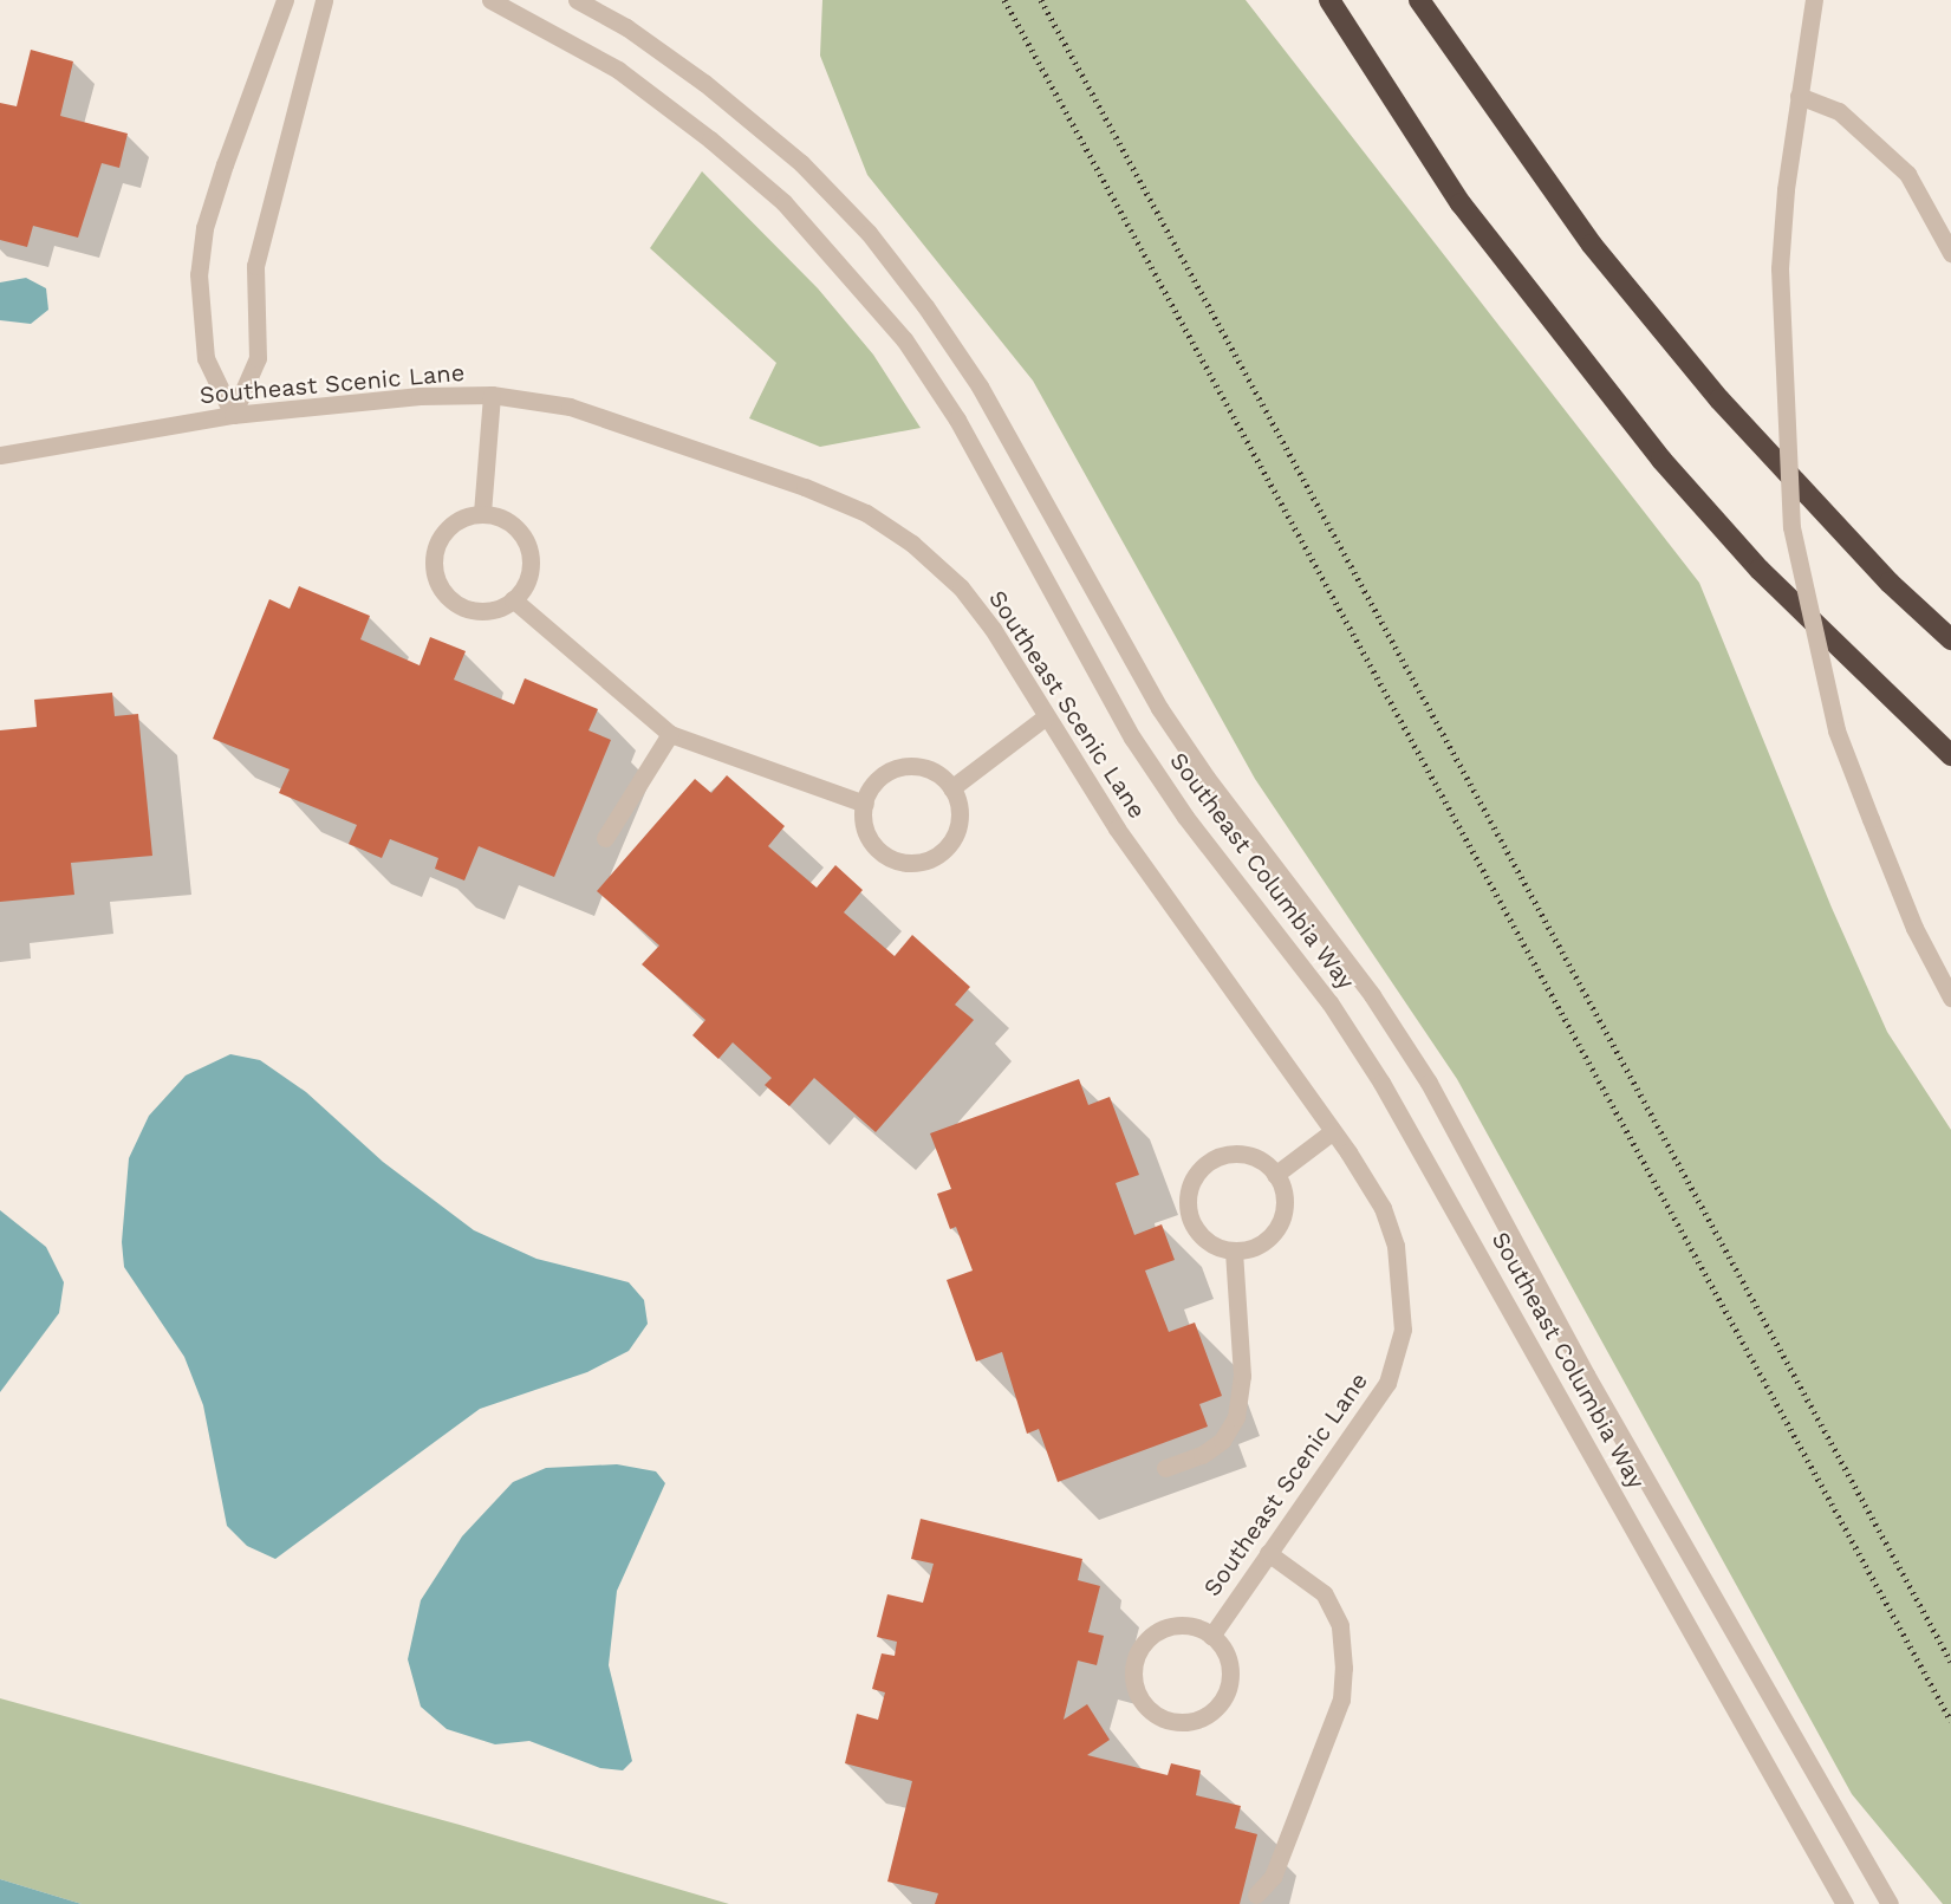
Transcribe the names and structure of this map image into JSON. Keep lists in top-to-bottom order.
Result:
{
  "streets": {
    "street": ["Southeast Scenic Lane", "Southeast Columbia Way"]
  }
}
